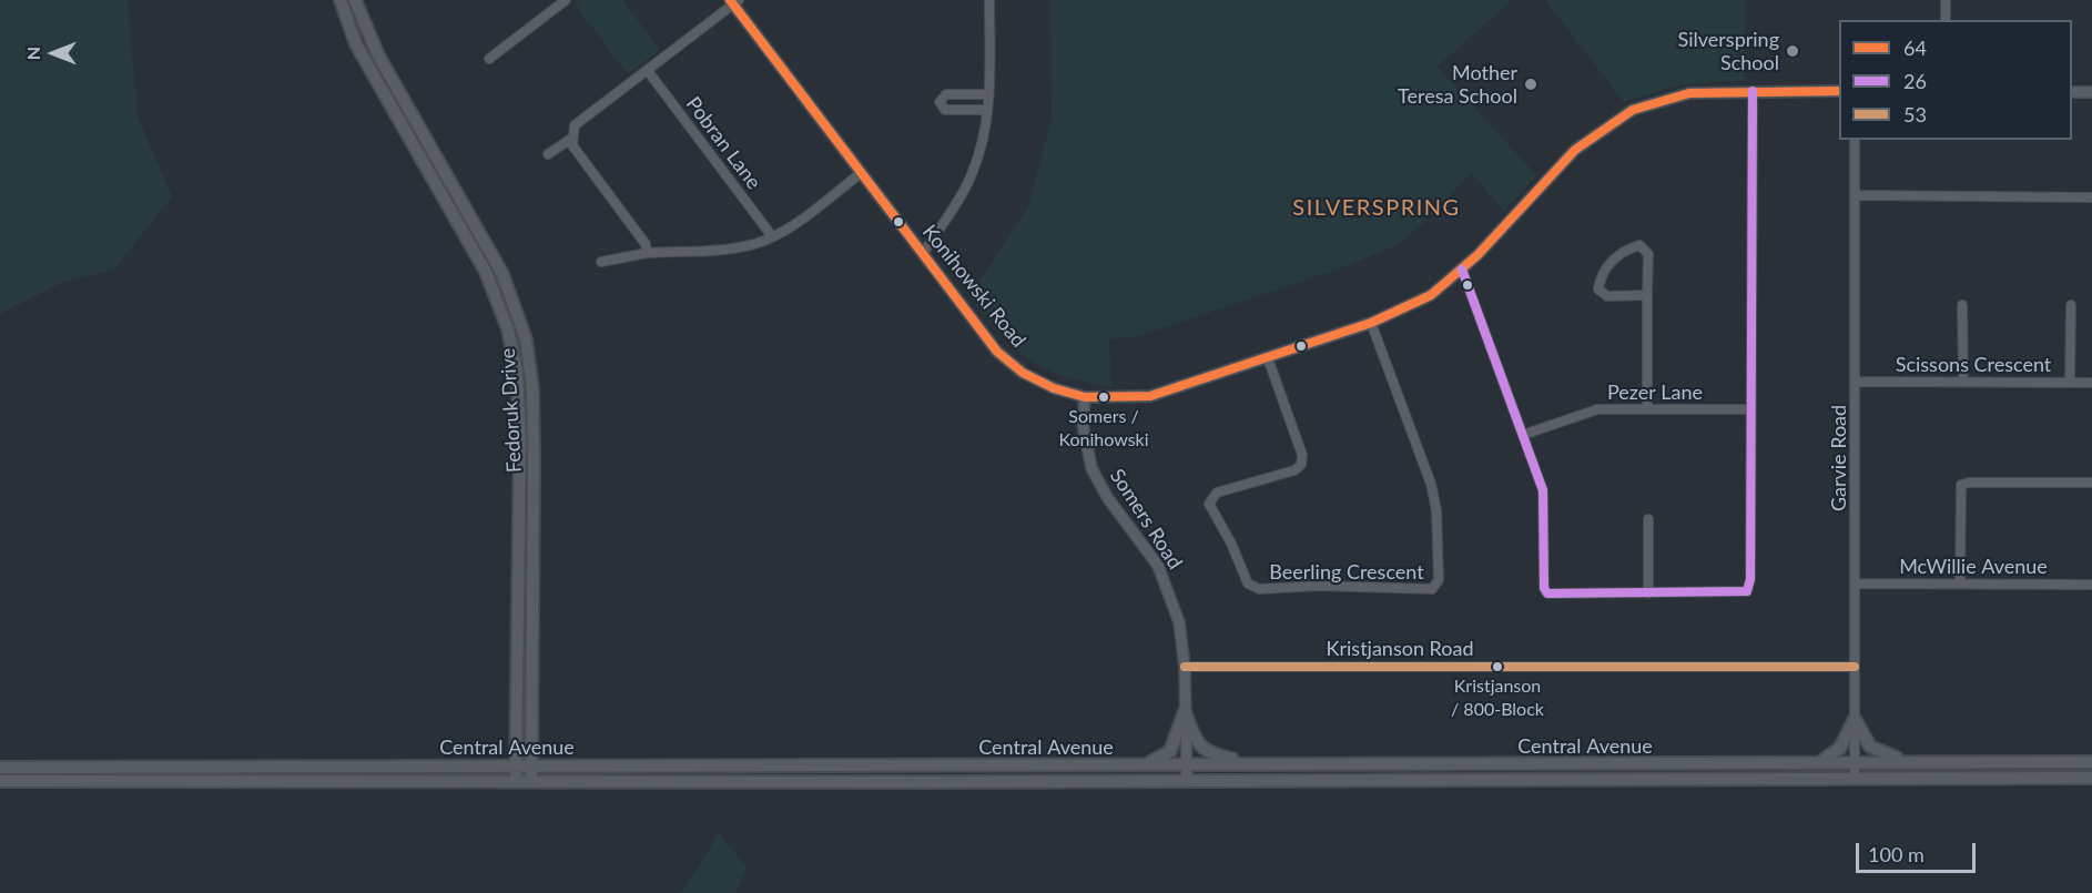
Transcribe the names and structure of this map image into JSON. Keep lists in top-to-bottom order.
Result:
{
  "streets": {
    "main road": ["Fedoruk Drive", "Central Avenue"],
    "street": [
      "Pobran Lane",
      "Konihowski Road",
      "Scissons Crescent",
      "Pezer Lane",
      "Garvie Road",
      "Somers Road",
      "McWillie Avenue",
      "Beerling Crescent",
      "Kristjanson Road"
    ]
  },
  "crossings": [
    ["Konihowski Road", "Somers Road"],
    ["Konihowski Road", "Beerling Crescent"],
    ["Scissons Crescent", "Garvie Road"],
    ["Fedoruk Drive", "Central Avenue"],
    ["Garvie Road", "McWillie Avenue"],
    ["Garvie Road", "Kristjanson Road"],
    ["Garvie Road", "Central Avenue"],
    ["Somers Road", "Kristjanson Road"],
    ["Somers Road", "Central Avenue"]
  ],
  "districts": ["SILVERSPRING"],
  "places": [
    "Silverspring School",
    "Mother Teresa School",
    "Somers / Konihowski",
    "Kristjanson / 800-Block"
  ],
  "lines": ["transit line 64", "transit line 26", "transit line 53"],
  "legend": ["64", "26", "53"],
  "scale_bar": "100 m",
  "north": "left"
}
